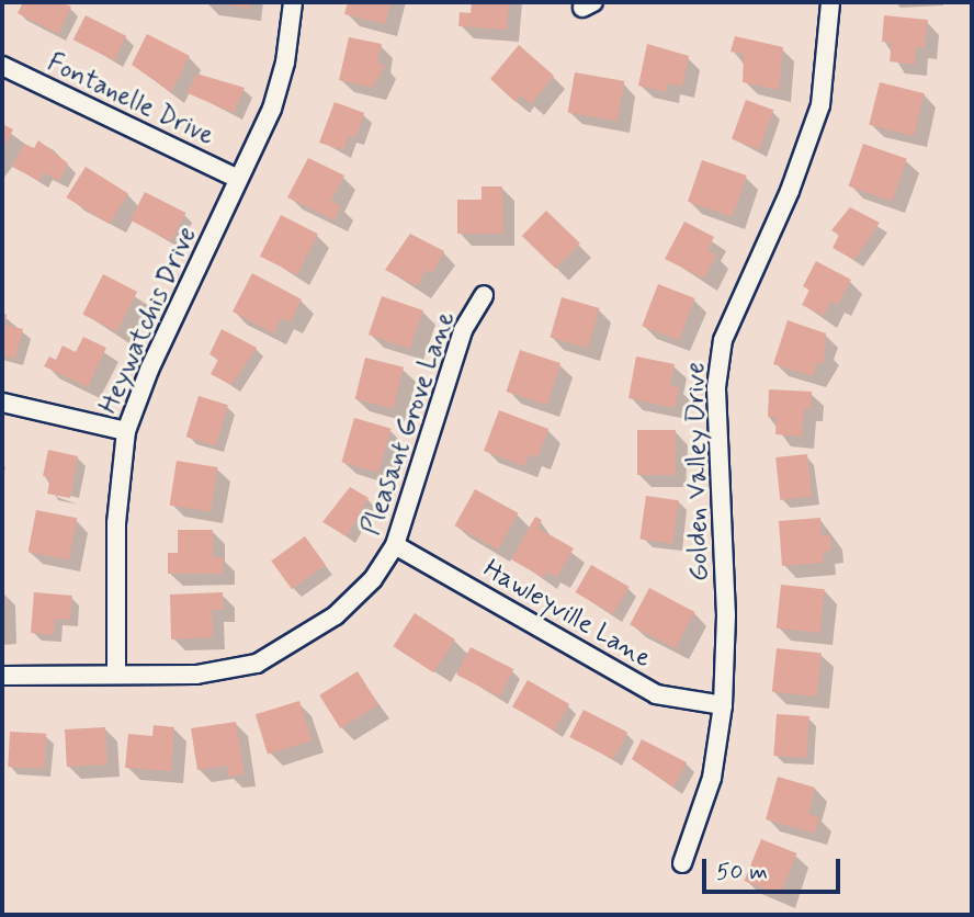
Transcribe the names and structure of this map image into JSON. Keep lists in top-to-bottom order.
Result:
{
  "streets": {
    "street": [
      "Fontanelle Drive",
      "Heywatchis Drive",
      "Pleasant Grove Lane",
      "Golden Valley Drive",
      "Hawleyville Lane"
    ]
  },
  "crossings": [
    ["Fontanelle Drive", "Heywatchis Drive"],
    ["Heywatchis Drive", "Pleasant Grove Lane"],
    ["Pleasant Grove Lane", "Hawleyville Lane"],
    ["Golden Valley Drive", "Hawleyville Lane"]
  ],
  "scale_bar": "50 m"
}
